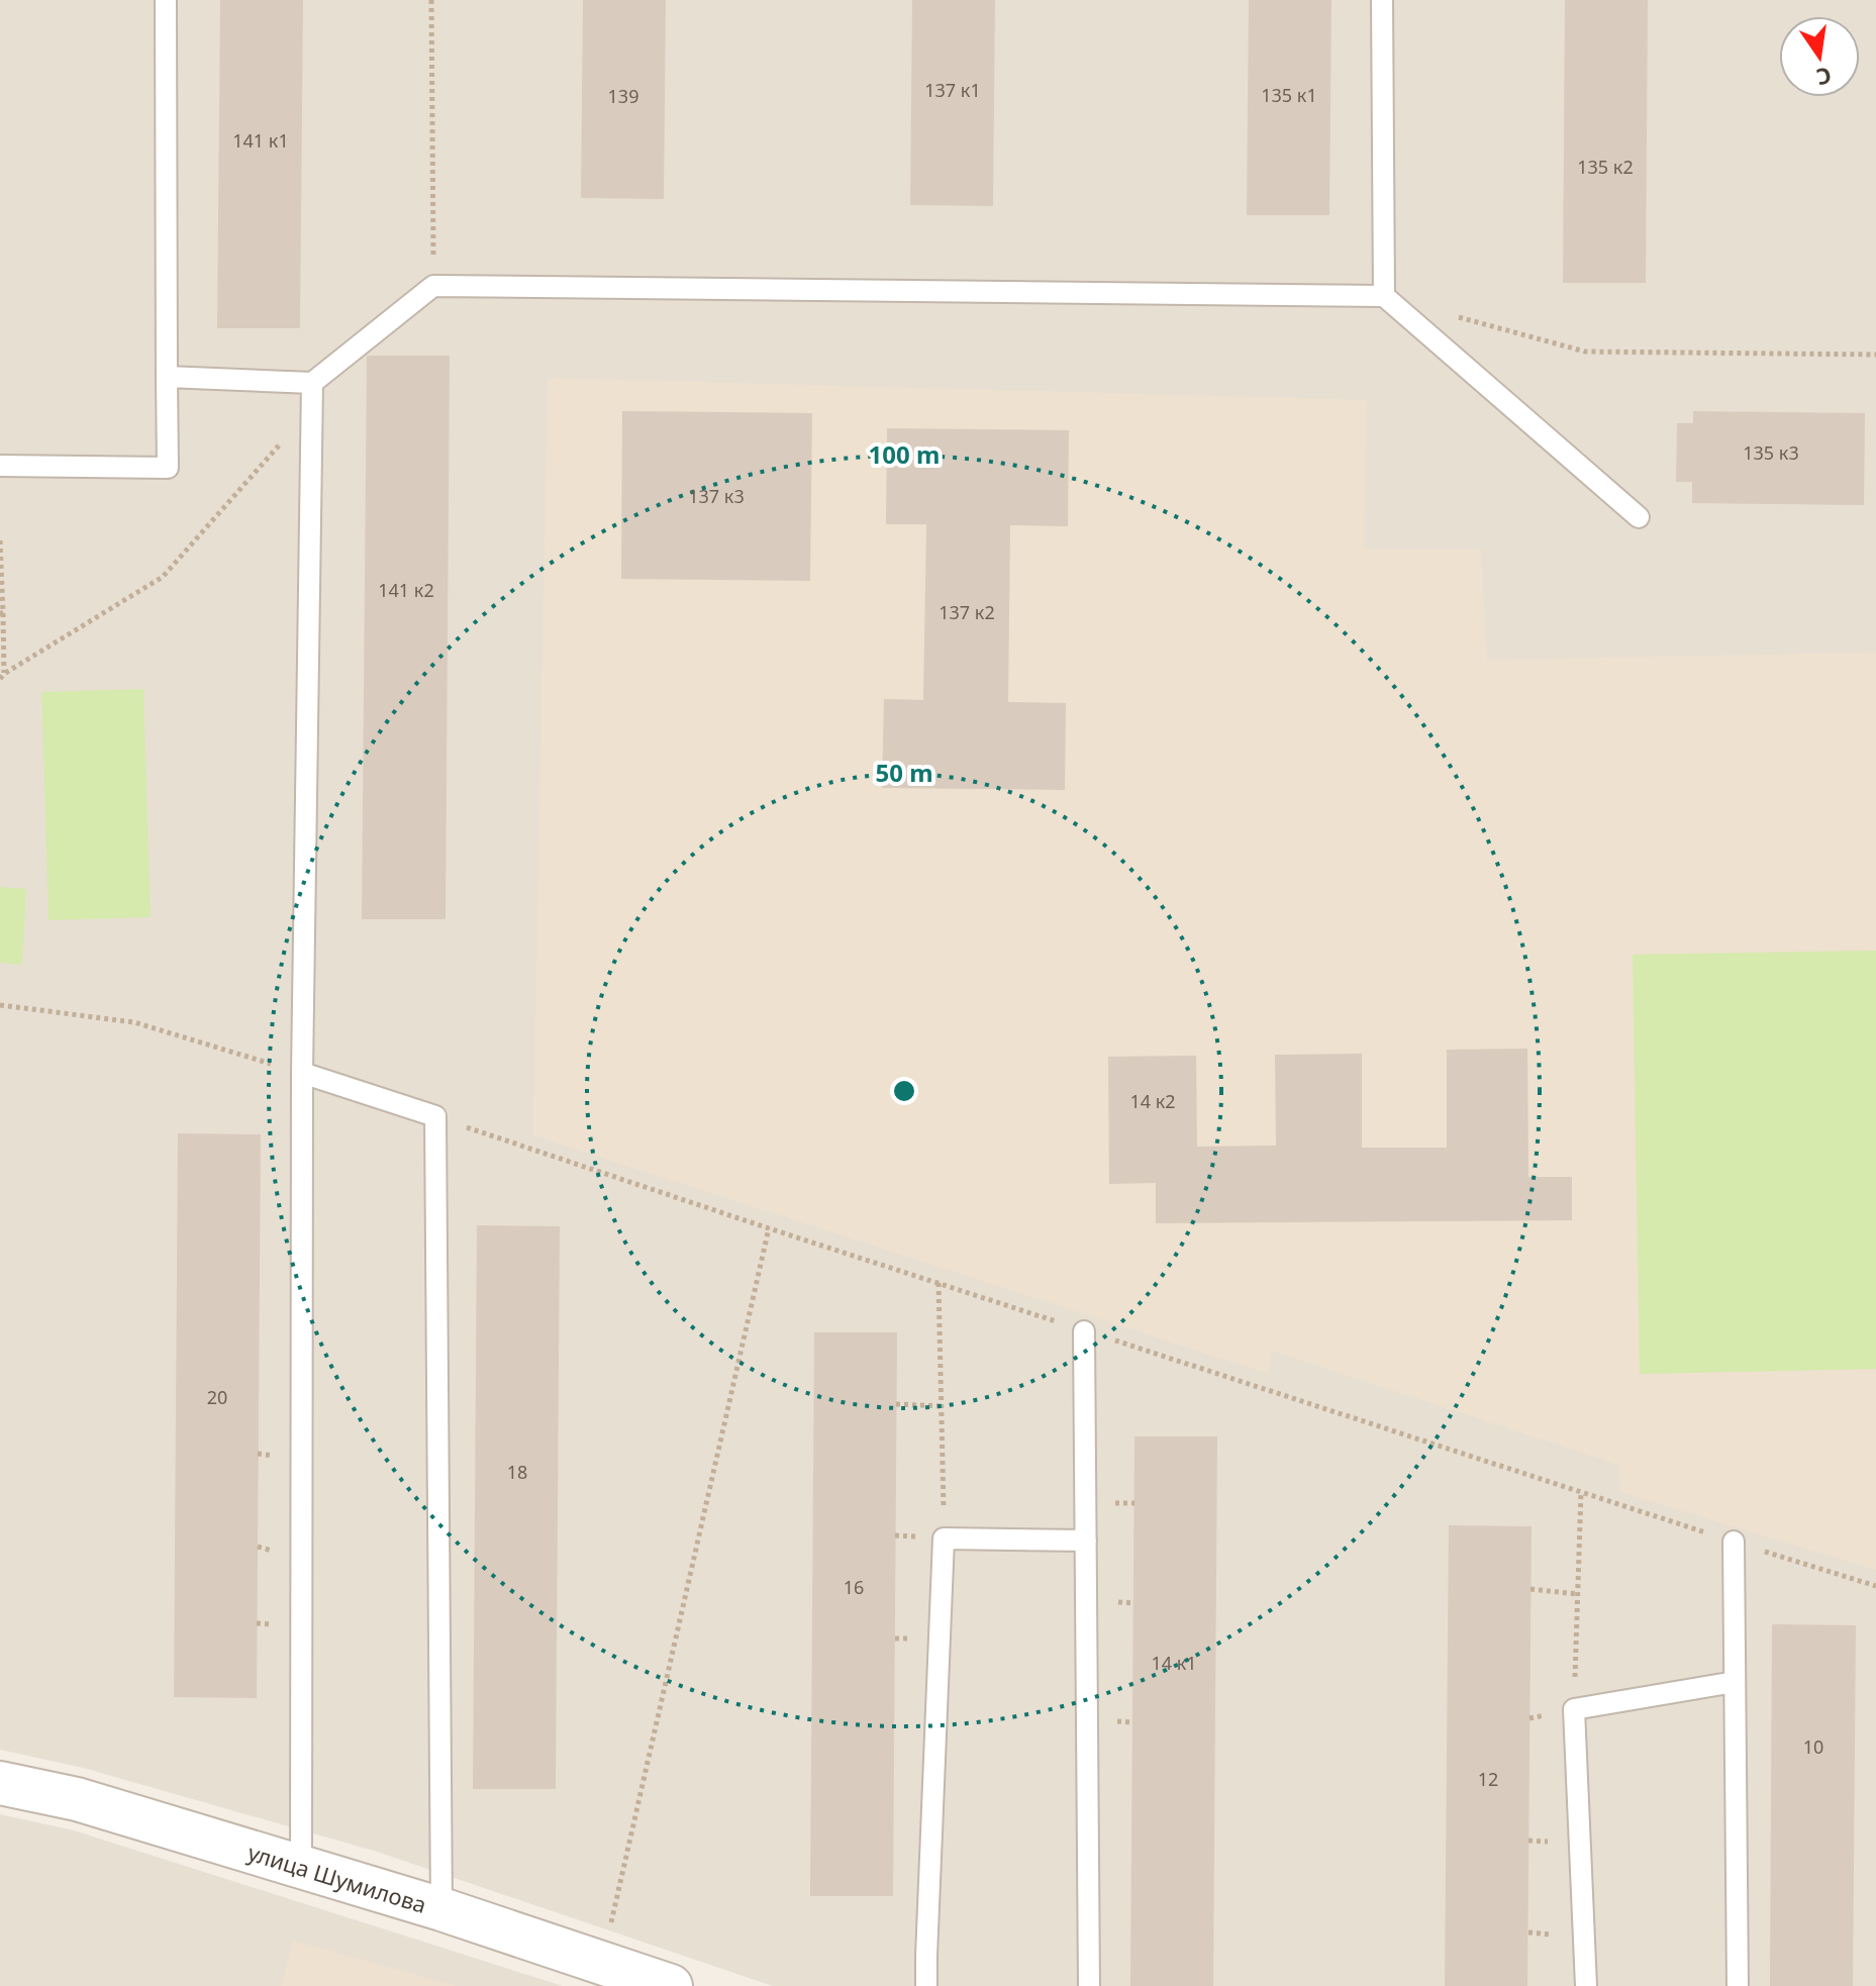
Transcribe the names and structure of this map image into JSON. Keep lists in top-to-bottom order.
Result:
{
  "streets": {
    "street": ["улица Шумилова"]
  },
  "house_numbers": [
    "137 к1",
    "135 к1",
    "139",
    "141 к1",
    "135 к2",
    "135 к3",
    "137 к3",
    "141 к2",
    "137 к2",
    "14 к2",
    "20",
    "18",
    "16",
    "14 к1",
    "10",
    "12"
  ],
  "north": "bottom",
  "rings": ["100 m", "50 m"]
}
